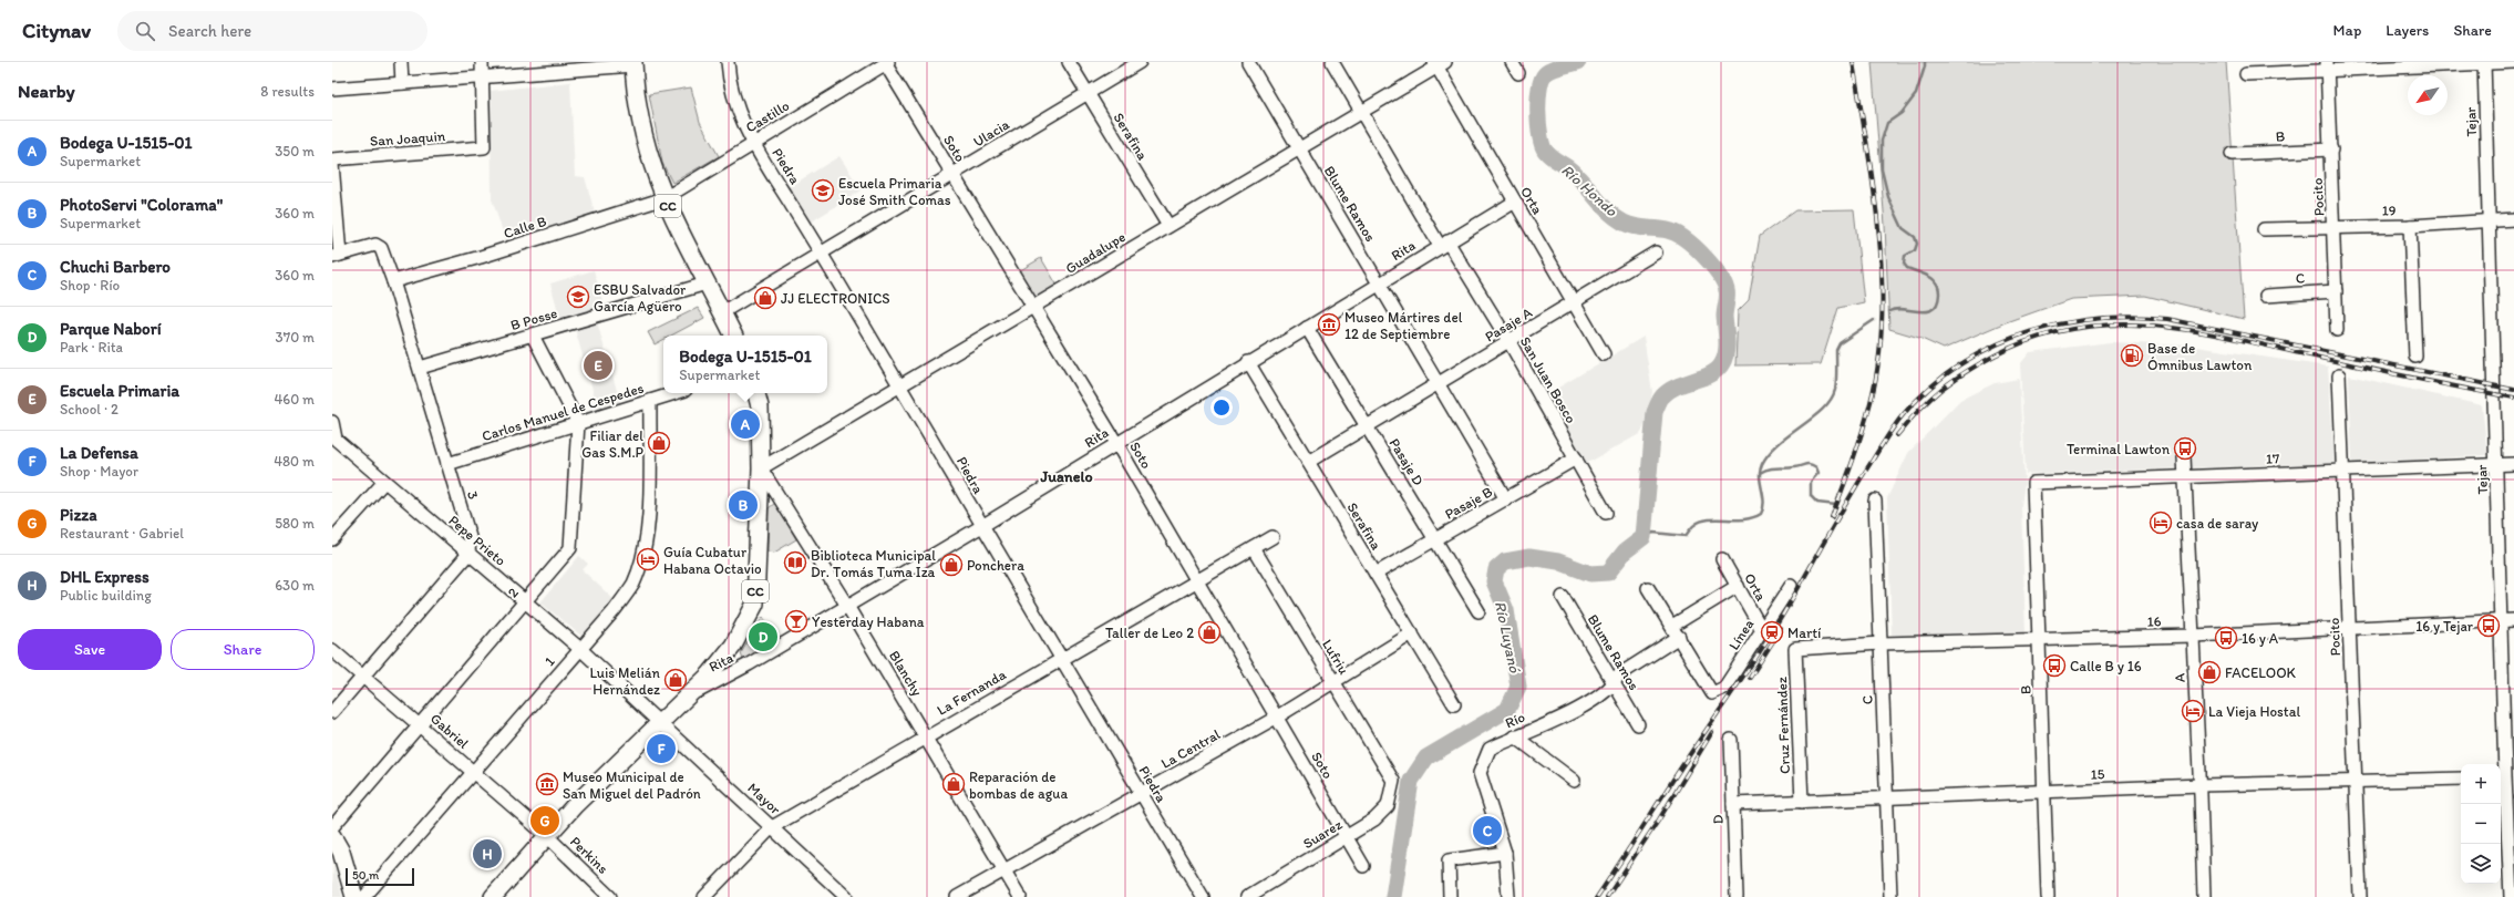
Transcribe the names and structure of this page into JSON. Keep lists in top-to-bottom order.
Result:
{
  "streets": {
    "main road": ["CC"],
    "street": [
      "Castillo",
      "Tejar",
      "Ulacia",
      "Serafina",
      "B",
      "San Joaquin",
      "Soto",
      "Piedra",
      "Pocito",
      "Orta",
      "Blume Ramos",
      "19",
      "Calle B",
      "Rita",
      "Guadalupe",
      "C",
      "B Posse",
      "Pasaje A",
      "San Juan Bosco",
      "Carlos Manuel de Cespedes",
      "17",
      "Pasaje D",
      "3",
      "Pasaje B",
      "Pepe Prieto",
      "2",
      "16",
      "Línea",
      "Lufriu",
      "1",
      "Blanchy",
      "A",
      "La Fernanda",
      "Río",
      "Cruz Fernández",
      "Gabriel",
      "La Central",
      "15",
      "Mayor",
      "D",
      "Suarez",
      "Perkins"
    ]
  },
  "crossings": [
    ["Castillo", "Soto"],
    ["Castillo", "Piedra"],
    ["Castillo", "CC"],
    ["Castillo", "Calle B"],
    ["Tejar", "19"],
    ["Tejar", "17"],
    ["Tejar", "16"],
    ["Ulacia", "Serafina"],
    ["Ulacia", "Soto"],
    ["Ulacia", "Piedra"],
    ["Ulacia", "CC"],
    ["Serafina", "Rita"],
    ["Serafina", "Guadalupe"],
    ["Serafina", "Pasaje A"],
    ["Serafina", "Pasaje B"],
    ["Serafina", "La Central"],
    ["B", "Pocito"],
    ["B", "17"],
    ["B", "16"],
    ["B", "15"],
    ["Soto", "Rita"],
    ["Soto", "Guadalupe"],
    ["Soto", "La Fernanda"],
    ["Soto", "La Central"],
    ["Soto", "Suarez"],
    ["Piedra", "Rita"],
    ["Piedra", "Guadalupe"],
    ["Piedra", "La Fernanda"],
    ["Piedra", "La Central"],
    ["Pocito", "19"],
    ["Pocito", "C"],
    ["Pocito", "17"],
    ["Pocito", "16"],
    ["Pocito", "15"],
    ["Orta", "Rita"],
    ["Orta", "Guadalupe"],
    ["Orta", "Pasaje A"],
    ["Orta", "Línea"],
    ["Blume Ramos", "Rita"],
    ["Blume Ramos", "Guadalupe"],
    ["Blume Ramos", "Pasaje A"],
    ["Blume Ramos", "Pasaje B"],
    ["Blume Ramos", "Río"],
    ["CC", "Calle B"],
    ["CC", "Rita"],
    ["CC", "Guadalupe"],
    ["CC", "B Posse"],
    ["CC", "Pepe Prieto"],
    ["CC", "Blanchy"],
    ["CC", "Gabriel"],
    ["CC", "Mayor"],
    ["CC", "Perkins"],
    ["Calle B", "3"],
    ["Rita", "San Juan Bosco"],
    ["Rita", "Pasaje D"],
    ["Rita", "Blanchy"],
    ["Guadalupe", "San Juan Bosco"],
    ["Guadalupe", "Blanchy"],
    ["C", "16"],
    ["C", "15"],
    ["B Posse", "3"],
    ["Pasaje A", "San Juan Bosco"],
    ["Pasaje A", "Pasaje D"],
    ["San Juan Bosco", "Pasaje B"],
    ["Carlos Manuel de Cespedes", "3"],
    ["Carlos Manuel de Cespedes", "2"],
    ["Carlos Manuel de Cespedes", "1"],
    ["17", "A"],
    ["Pasaje D", "Pasaje B"],
    ["3", "Pepe Prieto"],
    ["Pepe Prieto", "2"],
    ["Pepe Prieto", "1"],
    ["Pepe Prieto", "Mayor"],
    ["2", "Gabriel"],
    ["16", "A"],
    ["16", "Cruz Fernández"],
    ["Línea", "Río"],
    ["Lufriu", "La Fernanda"],
    ["Lufriu", "La Central"],
    ["Lufriu", "Suarez"],
    ["1", "Gabriel"],
    ["Blanchy", "La Fernanda"],
    ["Blanchy", "La Central"],
    ["A", "15"],
    ["La Fernanda", "Mayor"],
    ["Cruz Fernández", "15"],
    ["Gabriel", "Perkins"],
    ["15", "D"]
  ],
  "districts": ["Juanelo"],
  "water": ["Río Hondo", "Río Luyanó"],
  "places": {
    "school or university": ["Escuela Primaria José Smith Comas", "ESBU Salvador García Agüero"],
    "shop": [
      "JJ ELECTRONICS",
      "Filiar del Gas S.M.P",
      "Ponchera",
      "Taller de Leo 2",
      "FACELOOK",
      "Luis Melián Hernández",
      "Reparación de bombas de agua"
    ],
    "museum": ["Museo Mártires del 12 de Septiembre", "Museo Municipal de San Miguel del Padrón"],
    "fuel station": ["Base de Ómnibus Lawton"],
    "bus stop": [
      "Terminal Lawton",
      "16 y Tejar",
      "16 y A",
      "Calle B y 16"
    ],
    "hotel": ["casa de saray", "Guía Cubatur Habana Octavio", "La Vieja Hostal"],
    "library": ["Biblioteca Municipal Dr. Tomás Tuma Iza"],
    "bar": ["Yesterday Habana"],
    "station": ["Martí"]
  },
  "scale_bar": "50 m",
  "north": "bottom left",
  "page": {
    "header": "Citynav",
    "search": "Search here",
    "nav": ["Map", "Layers", "Share"],
    "heading": ["Nearby", "8 results"],
    "list": [
      {
        "mark": "A",
        "name": "Bodega U-1515-01",
        "note": "Supermarket",
        "value": "350 m"
      },
      {
        "mark": "B",
        "name": "PhotoServi \"Colorama\"",
        "note": "Supermarket",
        "value": "360 m"
      },
      {
        "mark": "C",
        "name": "Chuchi Barbero",
        "note": "Shop · Río",
        "value": "360 m"
      },
      {
        "mark": "D",
        "name": "Parque Naborí",
        "note": "Park · Rita",
        "value": "370 m"
      },
      {
        "mark": "E",
        "name": "Escuela Primaria",
        "note": "School · 2",
        "value": "460 m"
      },
      {
        "mark": "F",
        "name": "La Defensa",
        "note": "Shop · Mayor",
        "value": "480 m"
      },
      {
        "mark": "G",
        "name": "Pizza",
        "note": "Restaurant · Gabriel",
        "value": "580 m"
      },
      {
        "mark": "H",
        "name": "DHL Express",
        "note": "Public building",
        "value": "630 m"
      }
    ],
    "popup": ["Bodega U-1515-01", "Supermarket"],
    "pins": [
      "E",
      "A",
      "B",
      "D",
      "F",
      "G",
      "C",
      "H"
    ],
    "buttons": ["Save", "Share"],
    "map_buttons": ["+", "−"],
    "scale": "50 m"
  }
}
